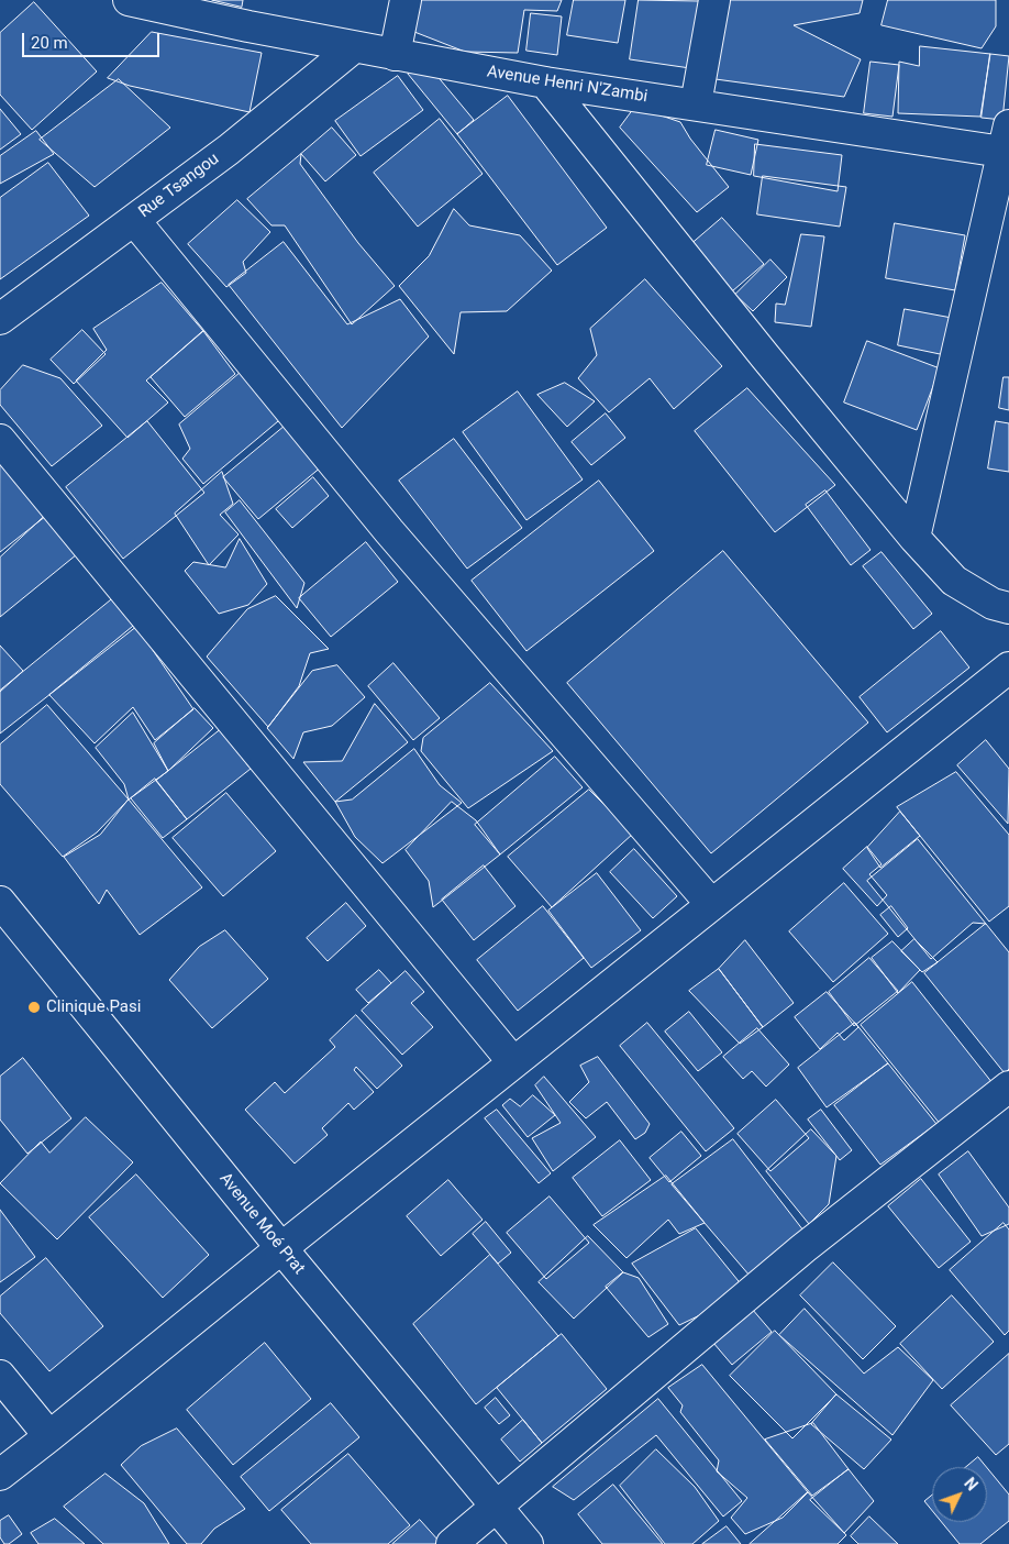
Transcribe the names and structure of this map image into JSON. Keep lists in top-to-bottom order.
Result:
{
  "streets": {
    "street": ["Avenue Henri N'Zambi", "Rue Tsangou", "Avenue Moé Prat"]
  },
  "crossings": [
    ["Avenue Henri N'Zambi", "Rue Tsangou"]
  ],
  "places": ["Clinique Pasi"],
  "scale_bar": "20 m",
  "north": "top right"
}
